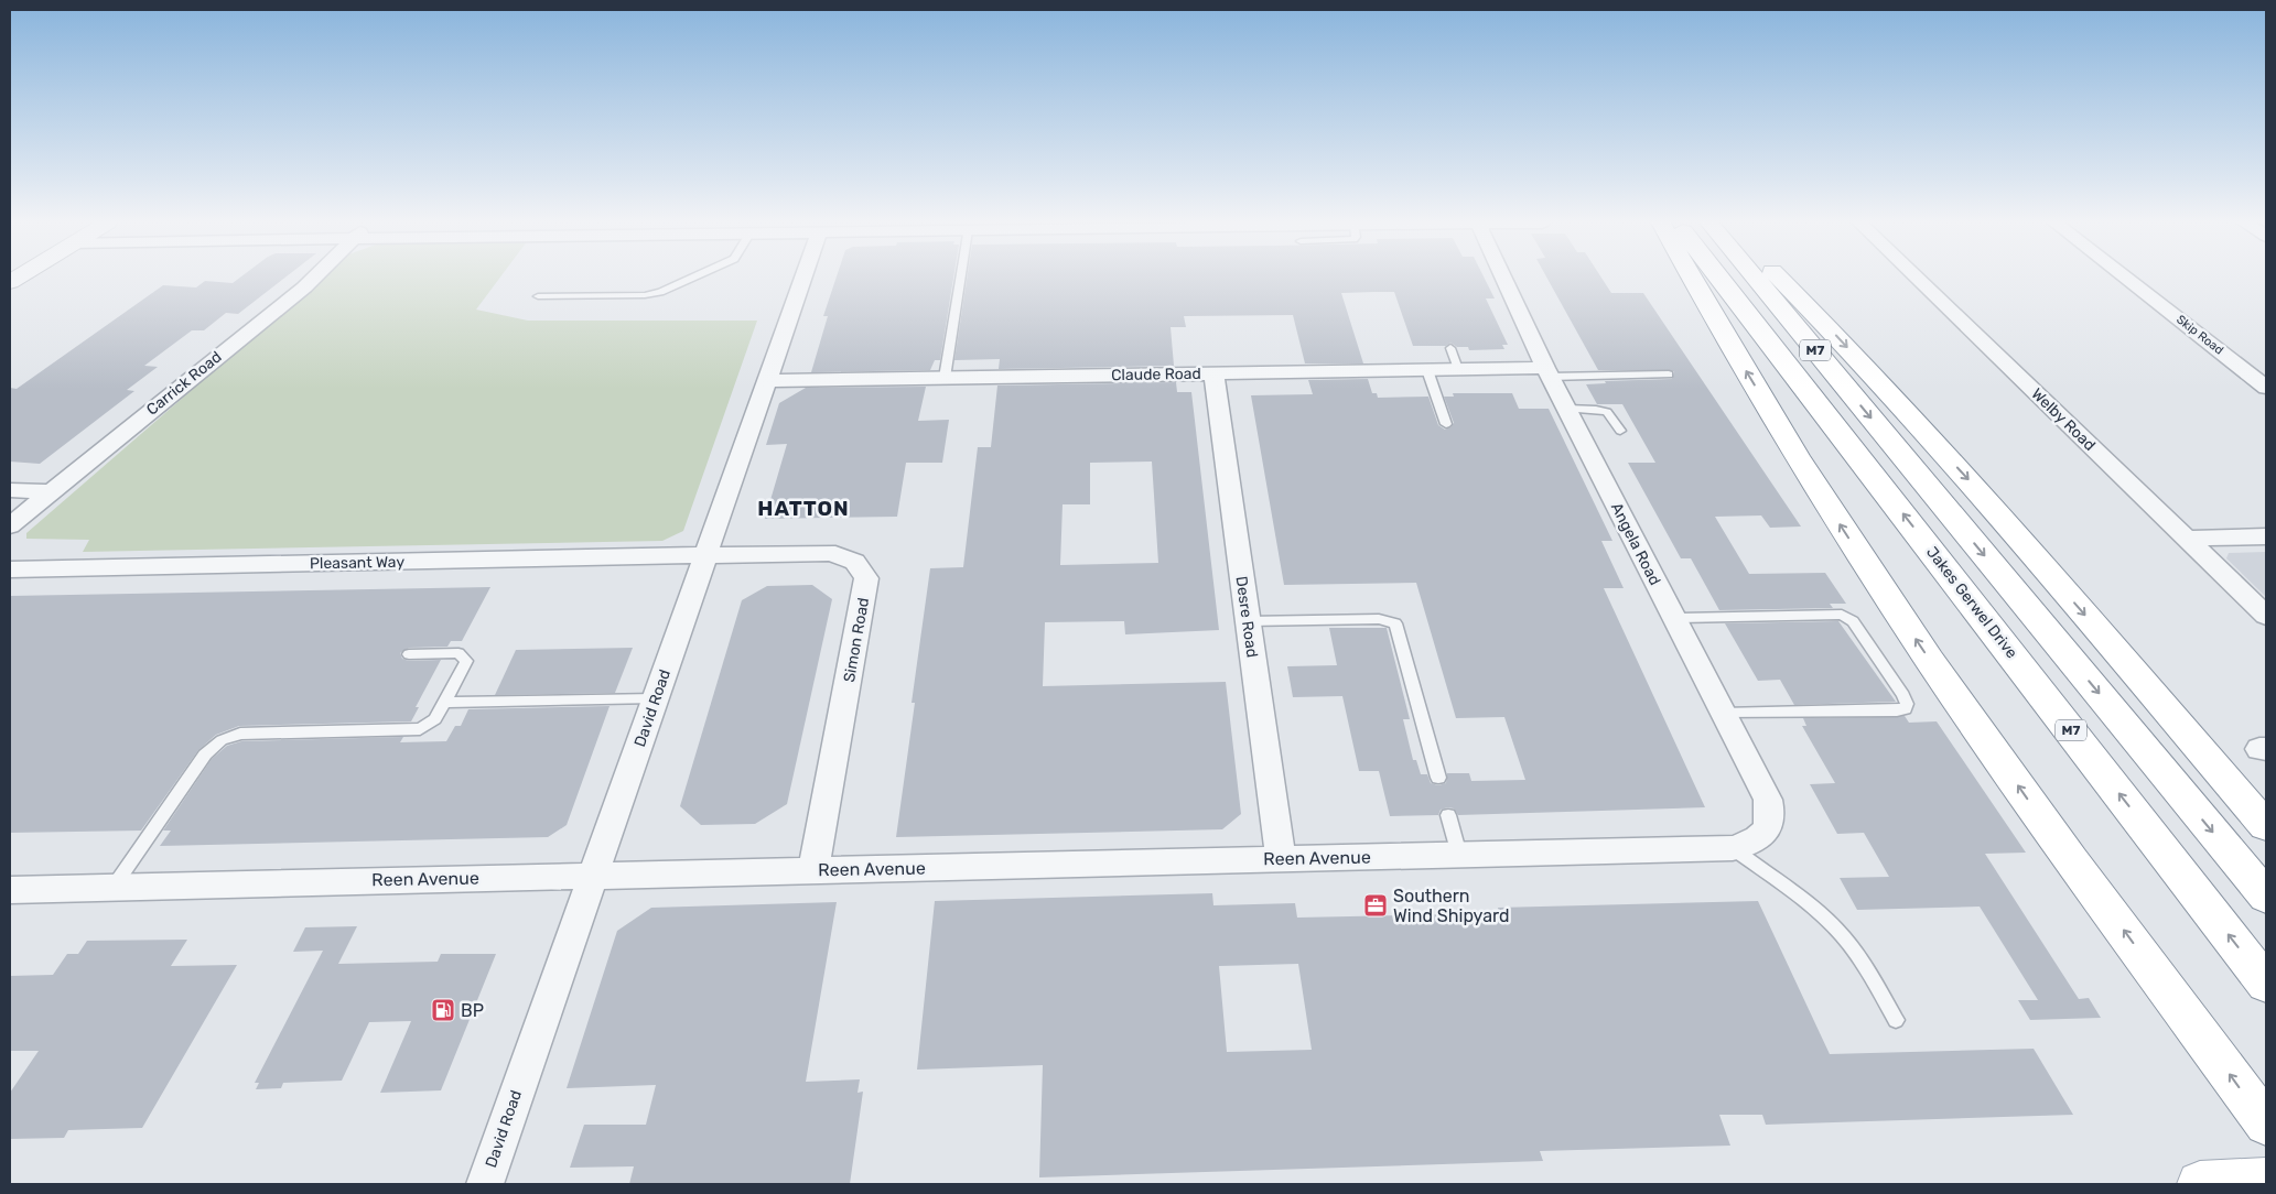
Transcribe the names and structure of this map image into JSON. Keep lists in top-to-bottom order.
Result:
{
  "streets": {
    "main road": ["M7", "Jakes Gerwel Drive"],
    "street": [
      "Skip Road",
      "Claude Road",
      "Carrick Road",
      "Welby Road",
      "Angela Road",
      "Pleasant Way",
      "Desre Road",
      "Simon Road",
      "David Road",
      "Reen Avenue"
    ]
  },
  "crossings": [
    ["Claude Road", "Angela Road"],
    ["Claude Road", "Desre Road"],
    ["Claude Road", "David Road"],
    ["Angela Road", "Reen Avenue"],
    ["Pleasant Way", "Simon Road"],
    ["Pleasant Way", "David Road"],
    ["Desre Road", "Reen Avenue"],
    ["Simon Road", "David Road"],
    ["Simon Road", "Reen Avenue"],
    ["David Road", "Reen Avenue"]
  ],
  "districts": ["HATTON"],
  "places": {
    "office": ["Southern Wind Shipyard"],
    "fuel station": ["BP"]
  }
}
